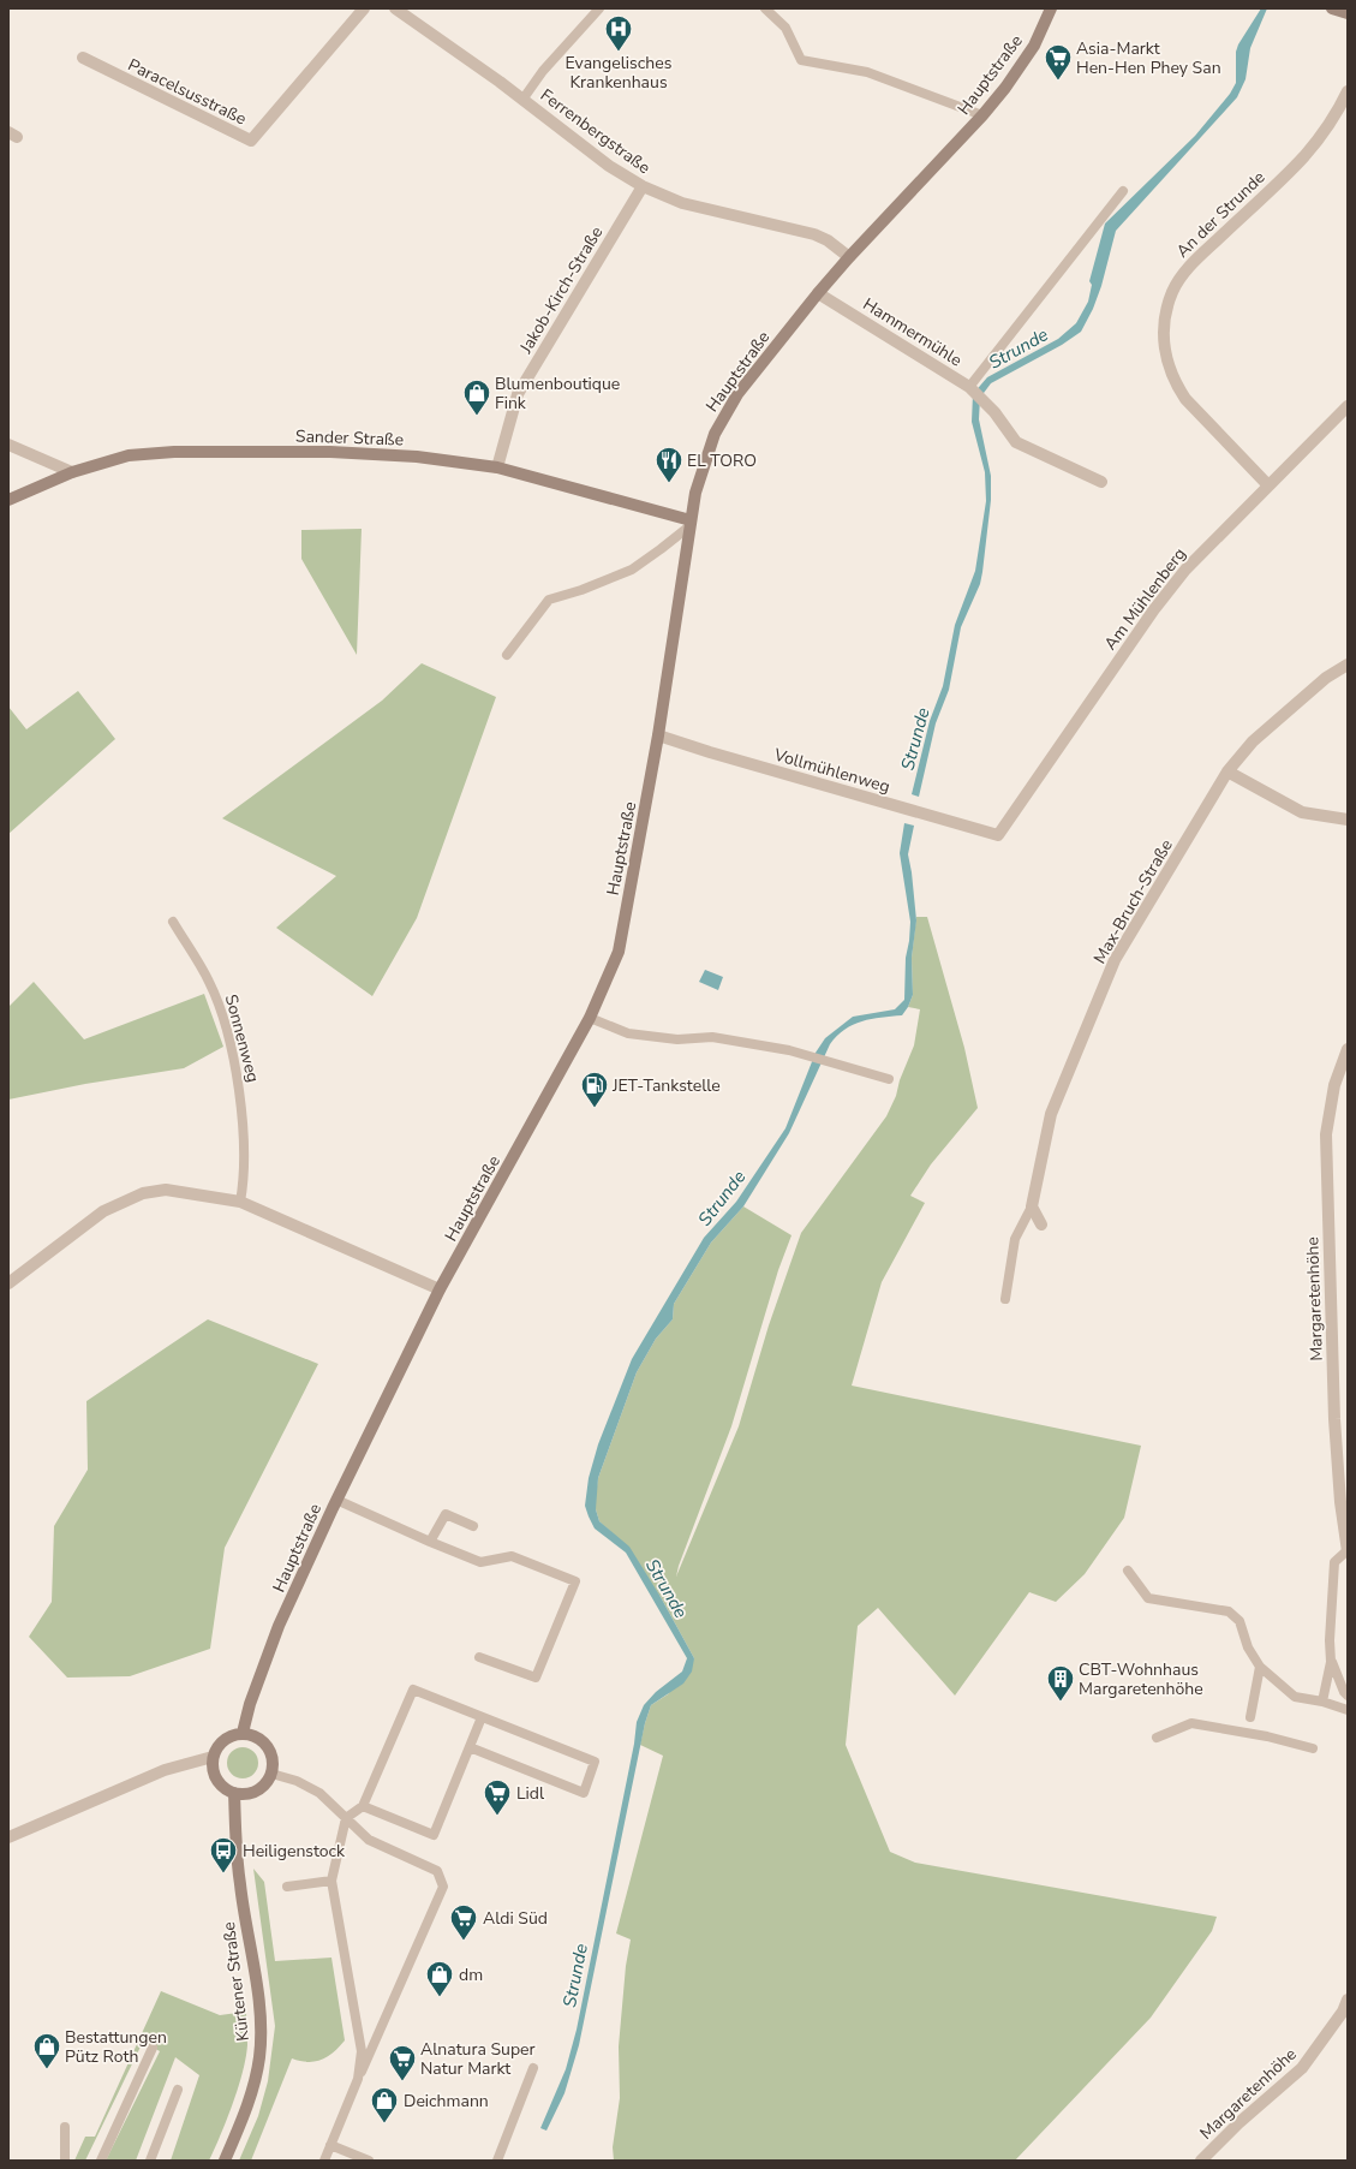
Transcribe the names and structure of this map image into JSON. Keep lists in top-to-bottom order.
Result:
{
  "streets": {
    "main road": ["Hauptstraße", "Sander Straße", "Kürtener Straße"],
    "street": [
      "Paracelsusstraße",
      "Ferrenbergstraße",
      "An der Strunde",
      "Jakob-Kirch-Straße",
      "Hammermühle",
      "Am Mühlenberg",
      "Vollmühlenweg",
      "Max-Bruch-Straße",
      "Margaretenhöhe"
    ],
    "lane": ["Sonnenweg"]
  },
  "crossings": [
    ["Hauptstraße", "Ferrenbergstraße"],
    ["Hauptstraße", "Hammermühle"],
    ["Hauptstraße", "Sander Straße"],
    ["Hauptstraße", "Vollmühlenweg"],
    ["Hauptstraße", "Kürtener Straße"],
    ["Ferrenbergstraße", "Jakob-Kirch-Straße"],
    ["An der Strunde", "Am Mühlenberg"],
    ["Jakob-Kirch-Straße", "Sander Straße"],
    ["Am Mühlenberg", "Vollmühlenweg"]
  ],
  "water": ["Strunde"],
  "places": {
    "hospital": ["Evangelisches Krankenhaus"],
    "supermarket": [
      "Asia-Markt Hen-Hen Phey San",
      "Lidl",
      "Aldi Süd",
      "Alnatura Super Natur Markt"
    ],
    "shop": [
      "Blumenboutique Fink",
      "dm",
      "Bestattungen Pütz Roth",
      "Deichmann"
    ],
    "restaurant": ["EL TORO"],
    "fuel station": ["JET-Tankstelle"],
    "building": ["CBT-Wohnhaus Margaretenhöhe"],
    "bus stop": ["Heiligenstock"]
  }
}
